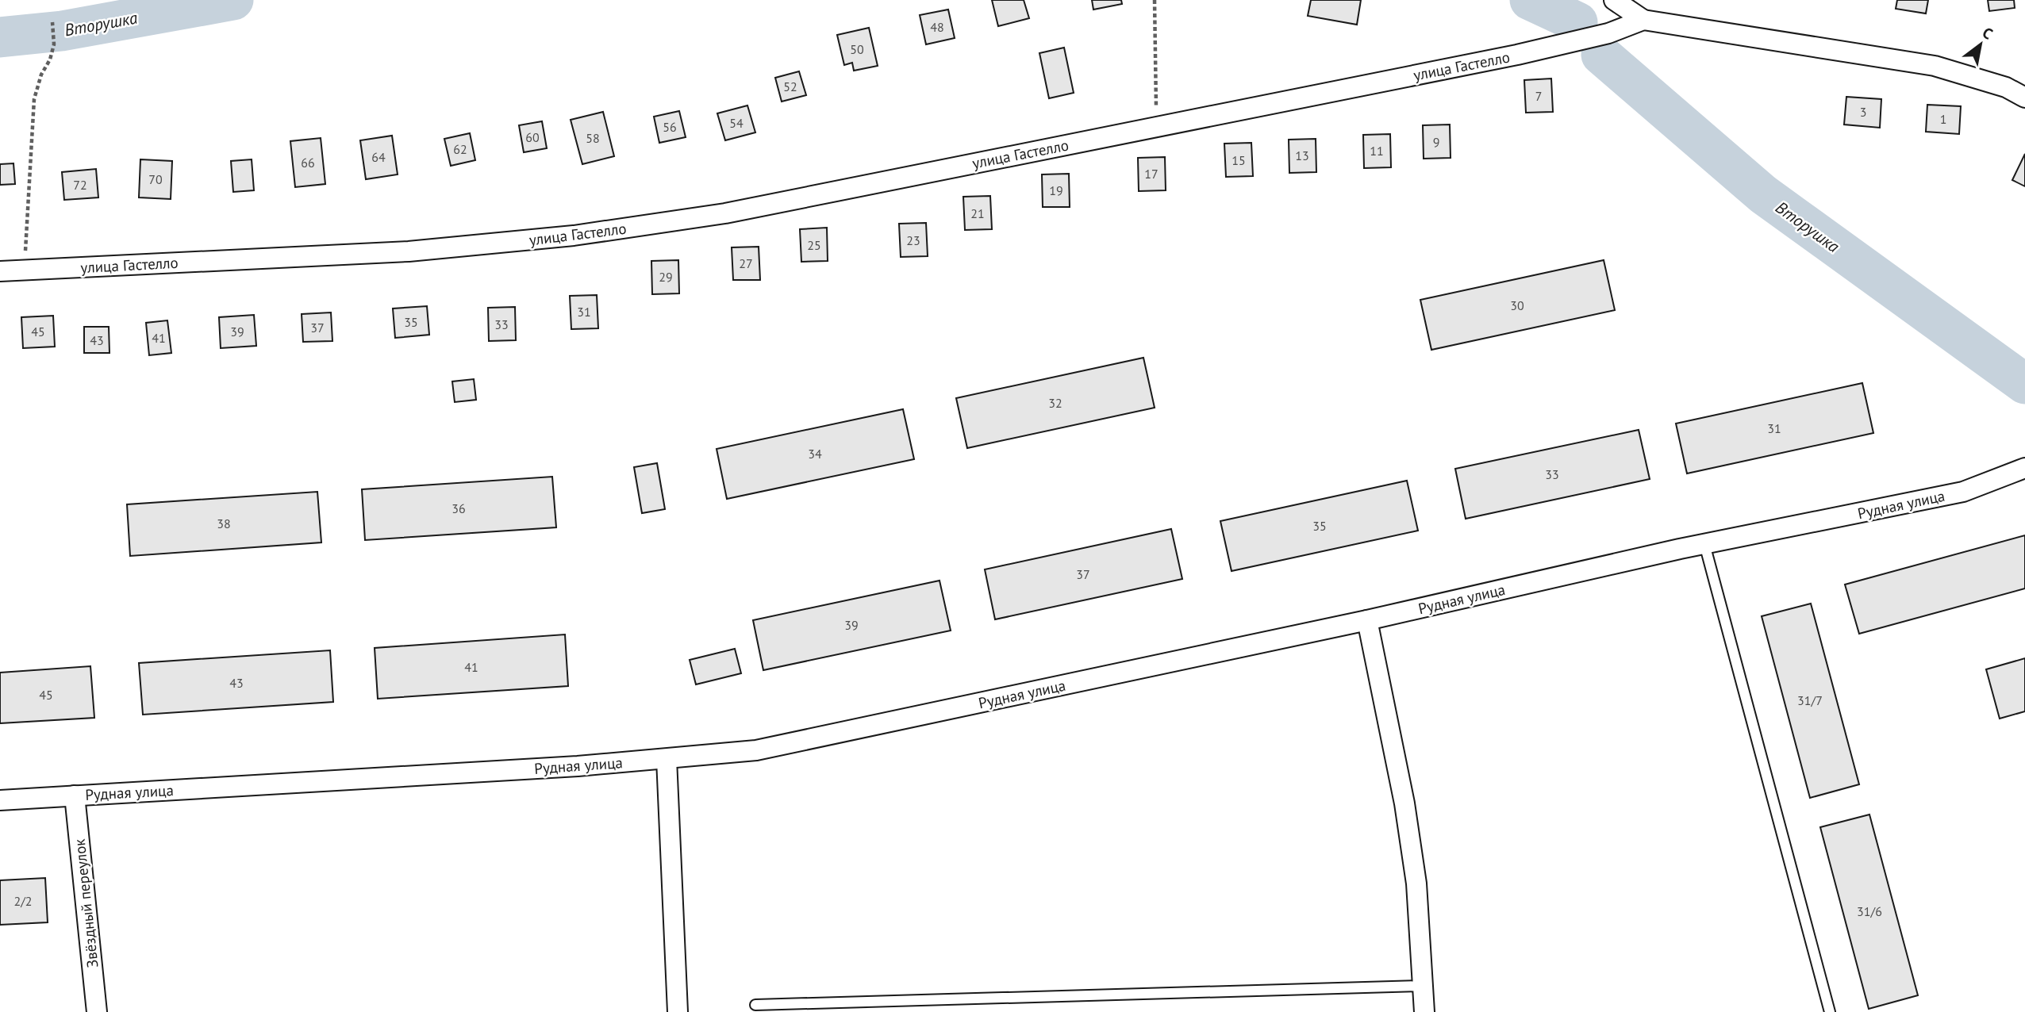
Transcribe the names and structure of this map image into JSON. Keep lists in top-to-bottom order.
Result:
{
  "streets": {
    "street": ["улица Гастелло", "Рудная улица", "Звёздный переулок"]
  },
  "crossings": [
    ["Рудная улица", "Звёздный переулок"]
  ],
  "water": ["Вторушка"],
  "house_numbers": [
    "48",
    "50",
    "52",
    "7",
    "3",
    "1",
    "54",
    "56",
    "60",
    "58",
    "9",
    "62",
    "11",
    "13",
    "64",
    "15",
    "66",
    "17",
    "70",
    "72",
    "19",
    "21",
    "23",
    "25",
    "27",
    "29",
    "30",
    "31",
    "35",
    "33",
    "37",
    "45",
    "39",
    "41",
    "43",
    "32",
    "31",
    "34",
    "33",
    "36",
    "38",
    "35",
    "37",
    "39",
    "41",
    "43",
    "45",
    "31/7",
    "2/2",
    "31/6"
  ],
  "north": "top right"
}
